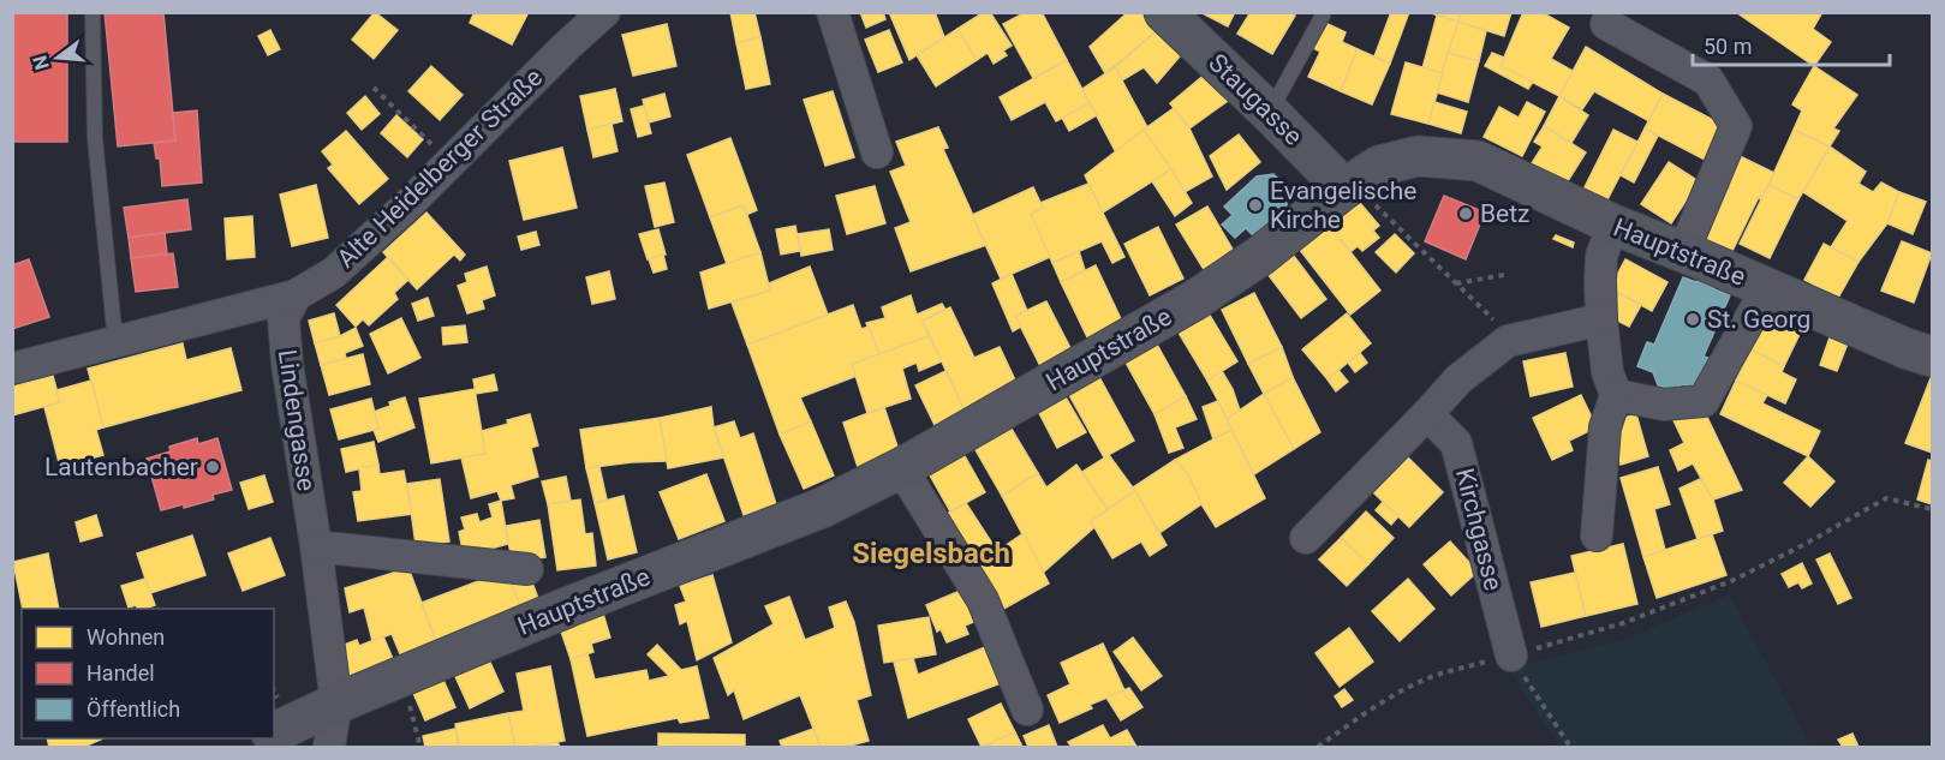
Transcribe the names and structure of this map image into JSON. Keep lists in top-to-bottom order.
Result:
{
  "streets": {
    "main road": ["Staugasse", "Hauptstraße"],
    "street": ["Alte Heidelberger Straße", "Lindengasse", "Kirchgasse"]
  },
  "crossings": [
    ["Staugasse", "Hauptstraße"],
    ["Alte Heidelberger Straße", "Lindengasse"],
    ["Hauptstraße", "Lindengasse"]
  ],
  "districts": ["Siegelsbach"],
  "places": [
    "Evangelische Kirche",
    "Betz",
    "St. Georg",
    "Lautenbacher"
  ],
  "legend": ["Wohnen", "Handel", "Öffentlich"],
  "scale_bar": "50 m",
  "north": "left"
}
